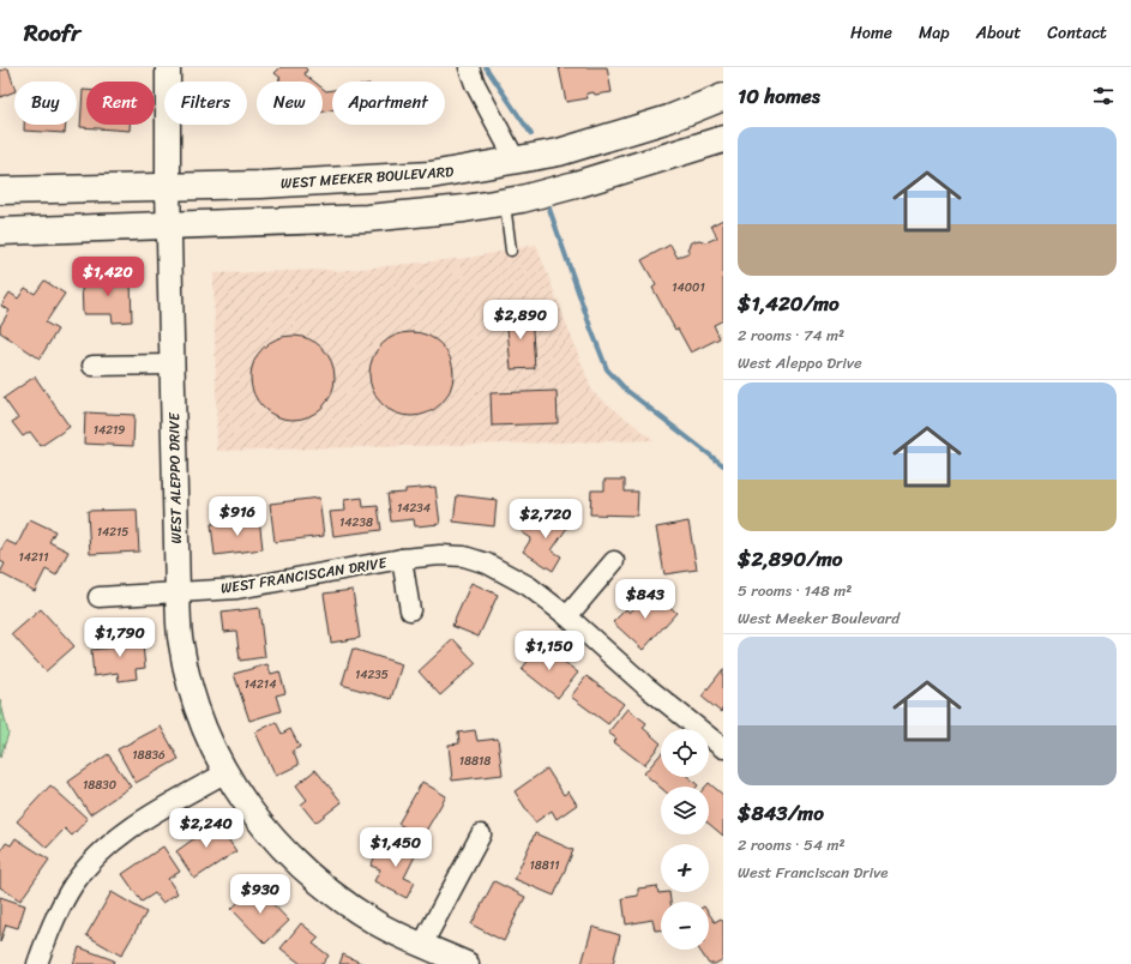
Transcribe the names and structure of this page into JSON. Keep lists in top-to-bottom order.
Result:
{
  "streets": {
    "main road": ["WEST MEEKER BOULEVARD"],
    "street": ["WEST ALEPPO DRIVE", "WEST FRANCISCAN DRIVE"]
  },
  "crossings": [
    ["WEST MEEKER BOULEVARD", "WEST ALEPPO DRIVE"],
    ["WEST ALEPPO DRIVE", "WEST FRANCISCAN DRIVE"]
  ],
  "house_numbers": [
    "14001",
    "14219",
    "14234",
    "14238",
    "14215",
    "14211",
    "14235",
    "14214",
    "18836",
    "18818",
    "18830",
    "18811"
  ],
  "page": {
    "header": "Roofr",
    "nav": [
      "Home",
      "Map",
      "About",
      "Contact"
    ],
    "heading": "10 homes",
    "chip": [
      "Buy",
      "Rent",
      "Filters",
      "New",
      "Apartment"
    ],
    "list": [
      {
        "name": "$1,420/mo",
        "note": "2 rooms · 74 m² · West Aleppo Drive"
      },
      {
        "name": "$2,890/mo",
        "note": "5 rooms · 148 m² · West Meeker Boulevard"
      },
      {
        "name": "$843/mo",
        "note": "2 rooms · 54 m² · West Franciscan Drive"
      }
    ],
    "price": [
      "$1,420",
      "$2,890",
      "$916",
      "$2,720",
      "$843",
      "$1,790",
      "$1,150",
      "$2,240",
      "$1,450",
      "$930"
    ],
    "map_buttons": ["+", "−"]
  }
}
